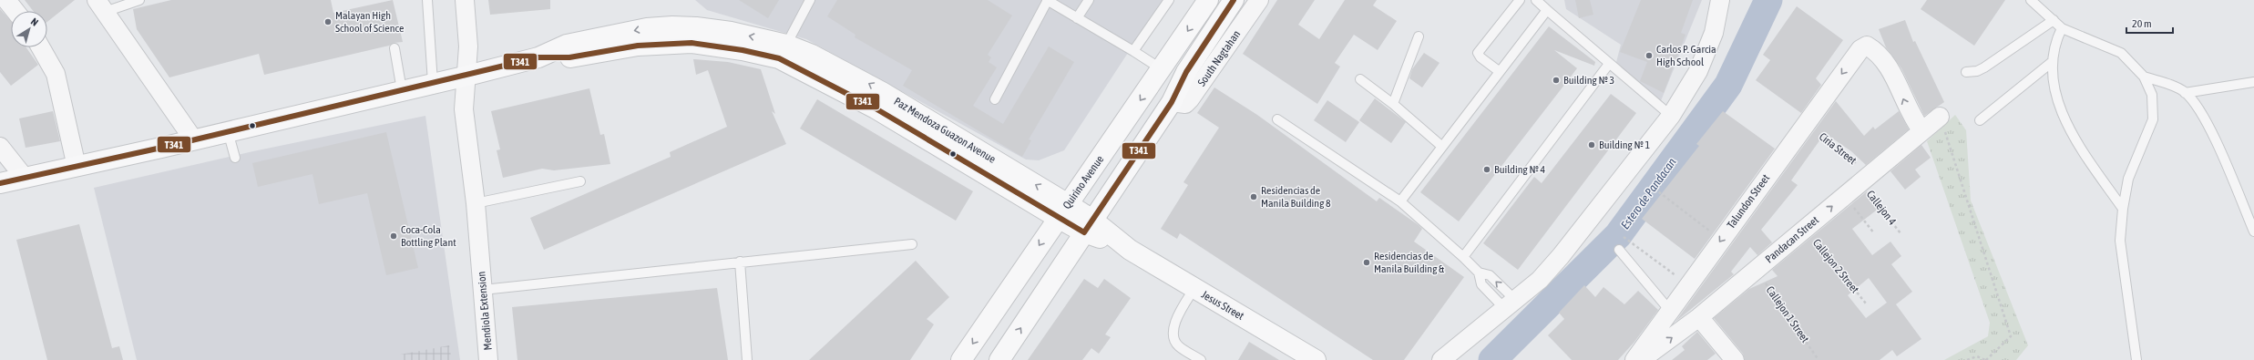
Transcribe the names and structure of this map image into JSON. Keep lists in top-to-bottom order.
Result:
{
  "streets": {
    "main road": ["Paz Mendoza Guazon Avenue", "Quirino Avenue", "Jesus Street"],
    "street": [
      "South Nagtahan",
      "Talundon Street",
      "Pandacan Street",
      "Mendiola Extension"
    ],
    "path": [
      "Ciria Street",
      "Callejon 4",
      "Callejon 2 Street",
      "Callejon 1 Street"
    ]
  },
  "crossings": [
    ["Paz Mendoza Guazon Avenue", "Quirino Avenue"],
    ["Paz Mendoza Guazon Avenue", "Jesus Street"],
    ["Paz Mendoza Guazon Avenue", "Mendiola Extension"],
    ["Ciria Street", "Talundon Street"],
    ["Ciria Street", "Callejon 4"],
    ["Ciria Street", "Pandacan Street"],
    ["Talundon Street", "Pandacan Street"],
    ["Callejon 4", "Pandacan Street"],
    ["Pandacan Street", "Callejon 2 Street"],
    ["Pandacan Street", "Callejon 1 Street"]
  ],
  "water": ["Estero de Pandacan"],
  "places": [
    "Malayan High School of Science",
    "Carlos P. Garcia High School",
    "Building № 3",
    "Building № 1",
    "Building № 4",
    "Residencias de Manila Building 8",
    "Coca-Cola Bottling Plant",
    "Residencias de Manila Building &"
  ],
  "lines": ["transit line T341"],
  "scale_bar": "20 m",
  "north": "top right"
}
